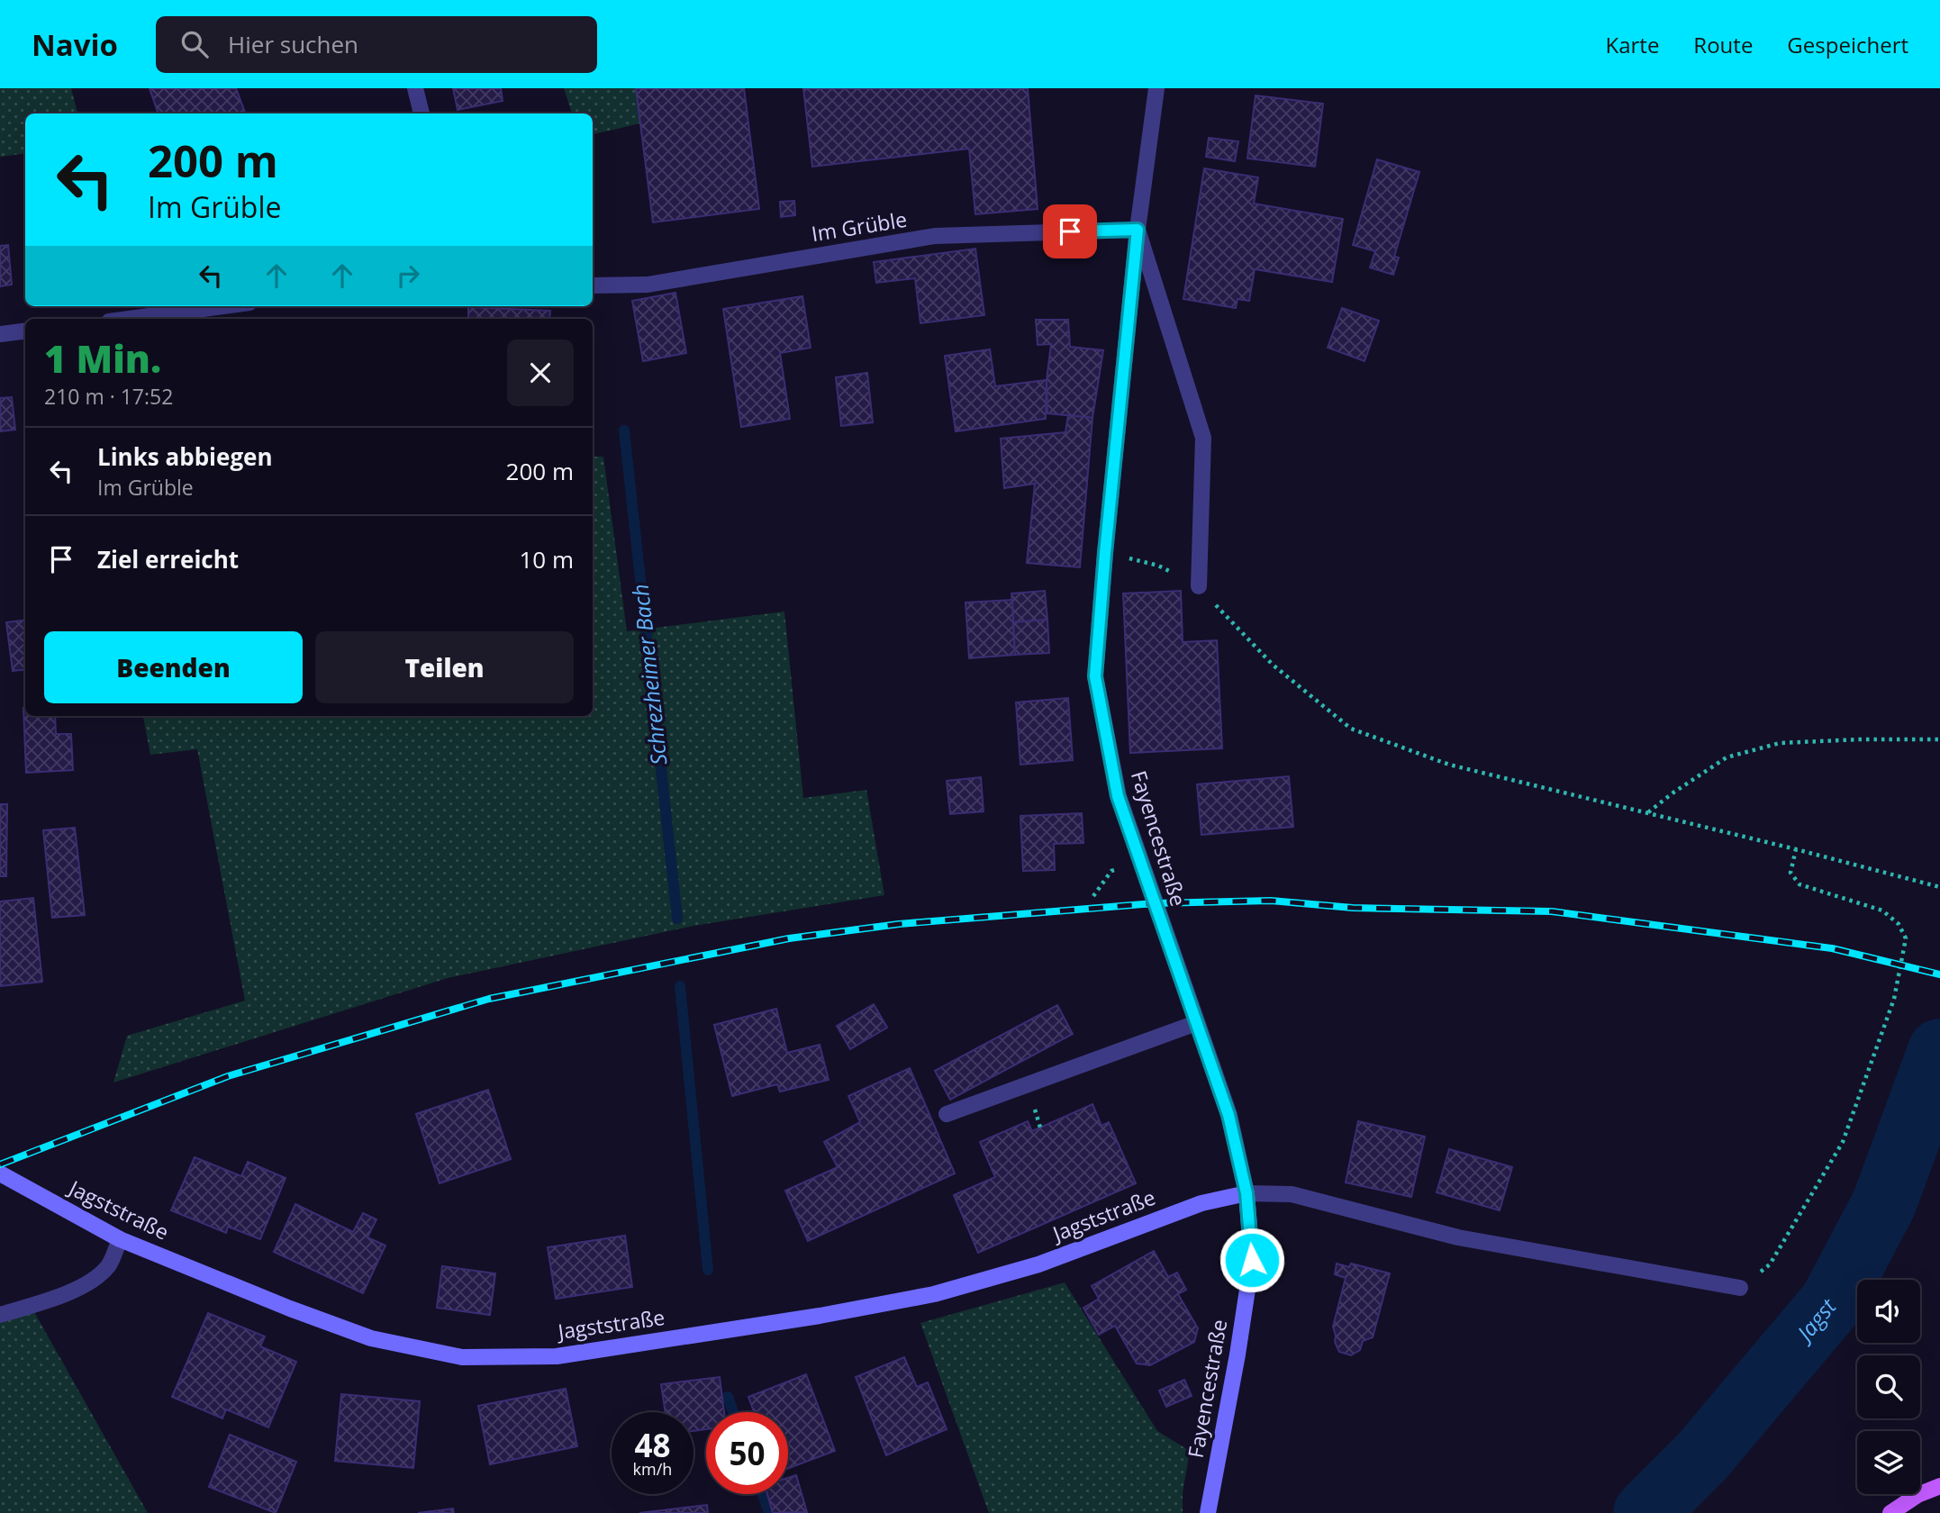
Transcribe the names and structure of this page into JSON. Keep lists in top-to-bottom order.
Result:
{
  "streets": {
    "main road": ["Fayencestraße", "Jagststraße"],
    "street": ["Im Grüble"]
  },
  "crossings": [
    ["Im Grüble", "Fayencestraße"],
    ["Fayencestraße", "Jagststraße"]
  ],
  "water": ["Schrezheimer Bach", "Jagst"],
  "page": {
    "header": "Navio",
    "search": "Hier suchen",
    "nav": ["Karte", "Route", "Gespeichert"],
    "turn": ["200 m", "Im Grüble"],
    "heading": ["1 Min.", "210 m · 17:52"],
    "list": [
      {
        "name": "Links abbiegen",
        "note": "Im Grüble",
        "value": "200 m"
      },
      {
        "name": "Ziel erreicht",
        "value": "10 m"
      }
    ],
    "buttons": ["Beenden", "Teilen"],
    "speed": "48 km/h",
    "limit": "50"
  }
}
